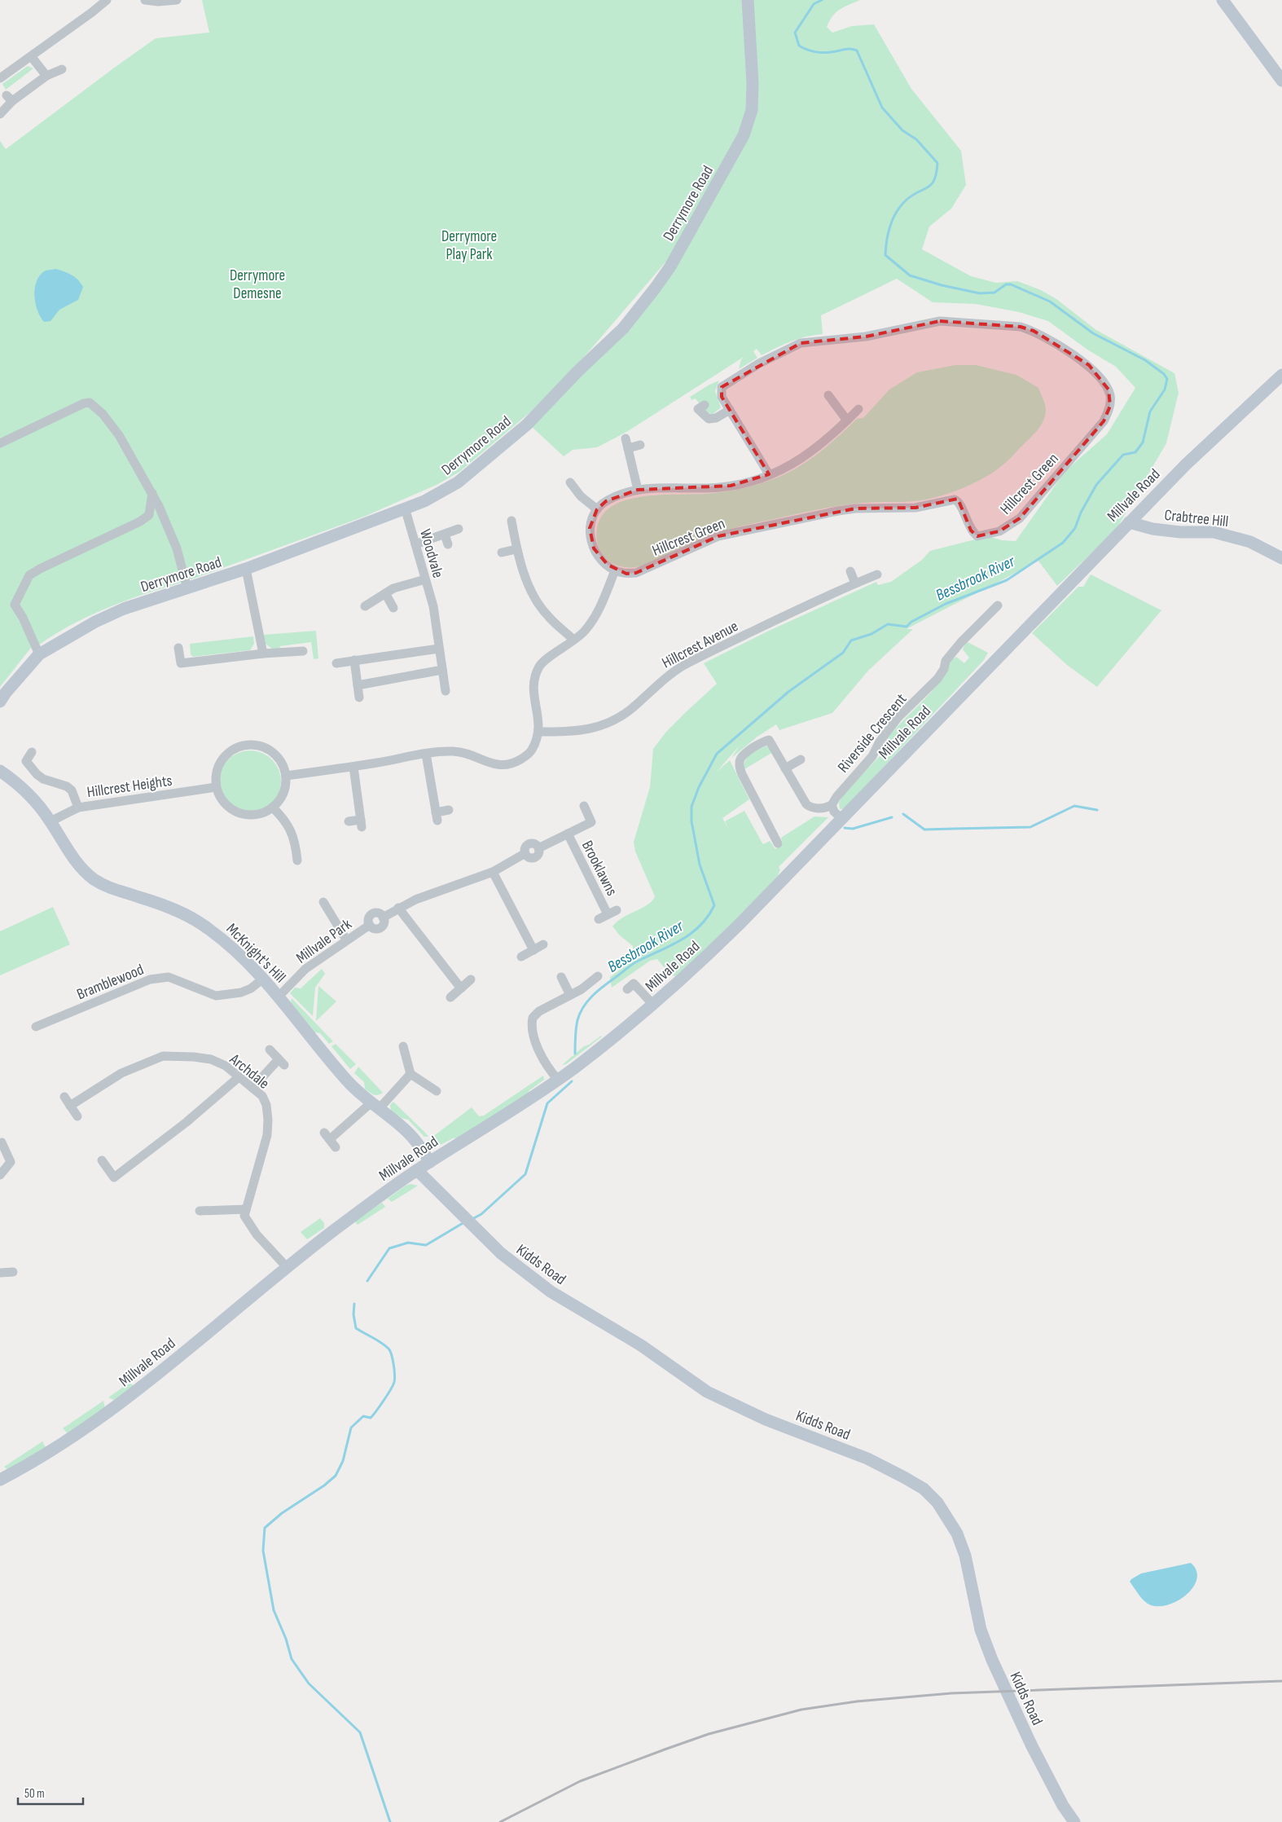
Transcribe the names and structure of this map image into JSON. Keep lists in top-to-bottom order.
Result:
{
  "streets": {
    "main road": [
      "Derrymore Road",
      "Millvale Road",
      "Crabtree Hill",
      "McKnight's Hill",
      "Kidds Road"
    ],
    "street": [
      "Hillcrest Green",
      "Woodvale",
      "Hillcrest Avenue",
      "Riverside Crescent",
      "Hillcrest Heights",
      "Brooklawns",
      "Millvale Park",
      "Bramblewood",
      "Archdale"
    ]
  },
  "crossings": [
    ["Derrymore Road", "Woodvale"],
    ["Millvale Road", "Crabtree Hill"],
    ["Millvale Road", "McKnight's Hill"],
    ["Millvale Road", "Kidds Road"],
    ["Hillcrest Heights", "McKnight's Hill"],
    ["Millvale Park", "McKnight's Hill"],
    ["McKnight's Hill", "Bramblewood"]
  ],
  "water": ["Bessbrook River"],
  "parks": ["Derrymore Play Park", "Derrymore Demesne"],
  "scale_bar": "50 m"
}
